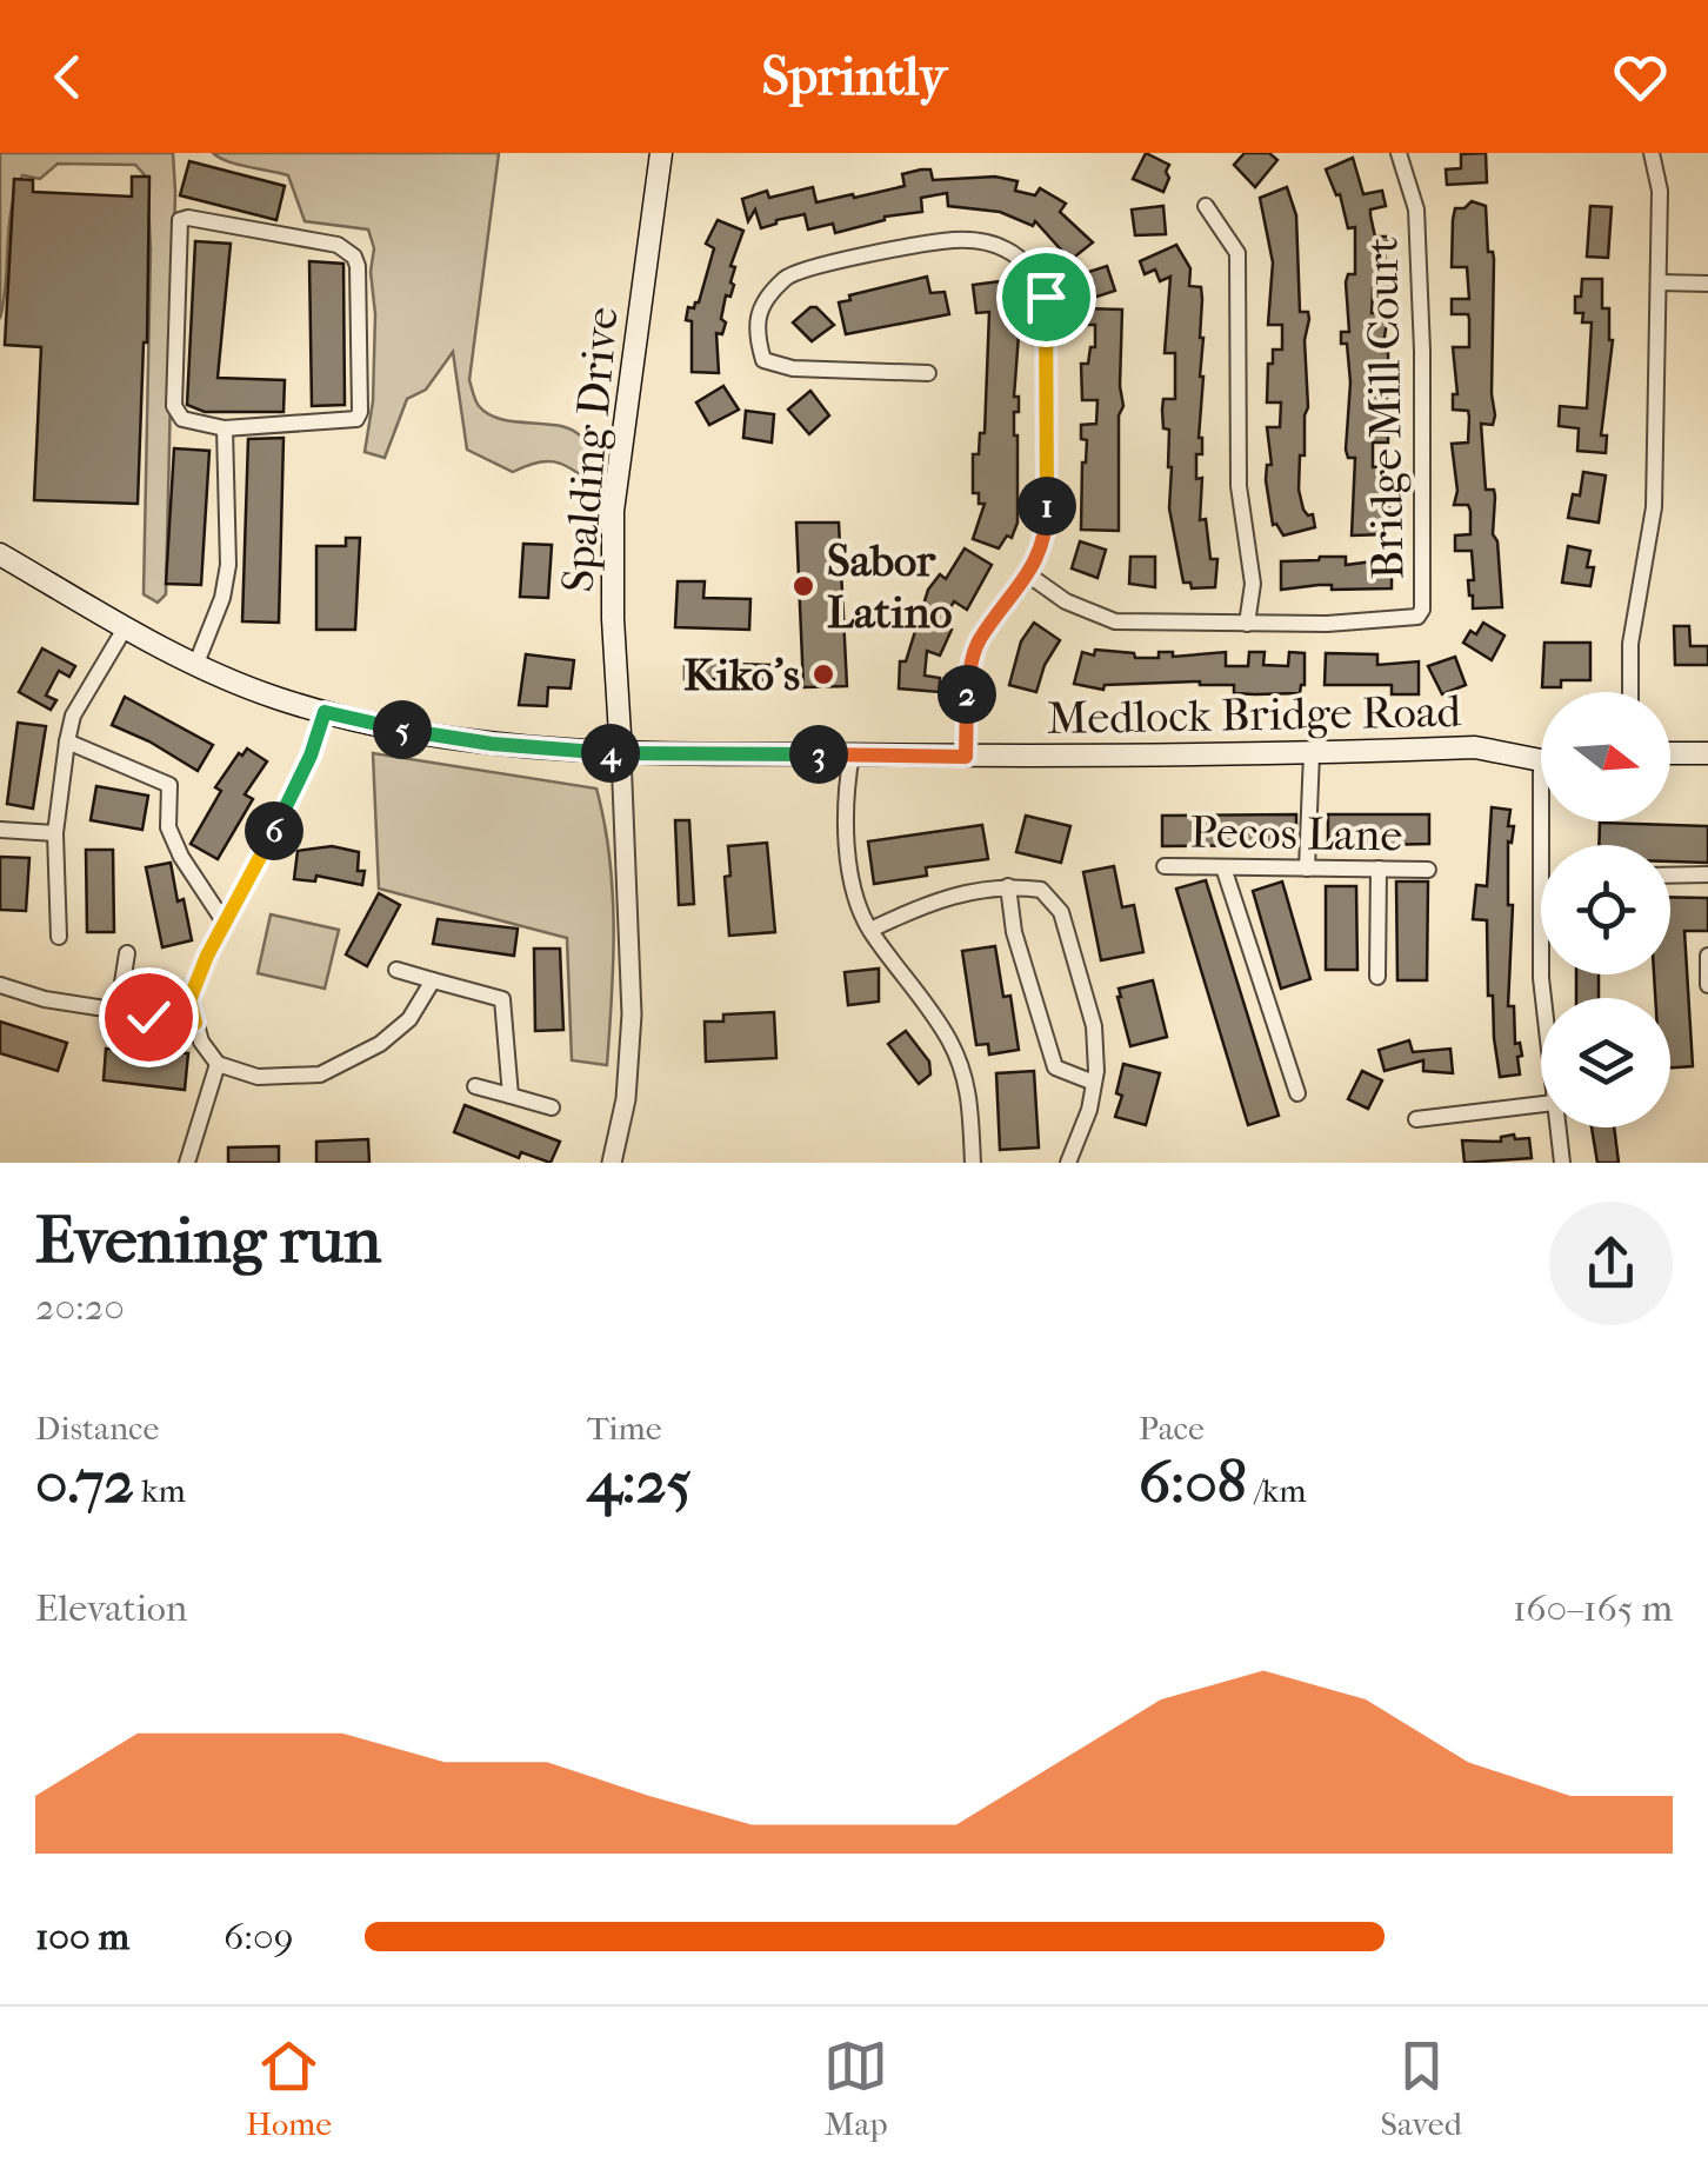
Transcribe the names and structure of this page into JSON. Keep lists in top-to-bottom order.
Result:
{
  "streets": {
    "main road": ["Spalding Drive", "Medlock Bridge Road"],
    "street": ["Bridge Mill Court", "Pecos Lane"]
  },
  "crossings": [
    ["Spalding Drive", "Medlock Bridge Road"]
  ],
  "places": ["Sabor Latino", "Kiko's"],
  "north": "right",
  "page": {
    "header": "Sprintly",
    "pins": [
      "1",
      "2",
      "5",
      "4",
      "3",
      "6"
    ],
    "heading": ["Evening run", "20:20"],
    "stats": [
      ["Distance", "0.72 km"],
      ["Time", "4:25"],
      ["Pace", "6:08 /km"]
    ],
    "chart": ["Elevation", "160–165 m"],
    "list": [
      {
        "name": "100 m",
        "note": "6:09"
      }
    ],
    "tabs": ["Home", "Map", "Saved"]
  }
}
